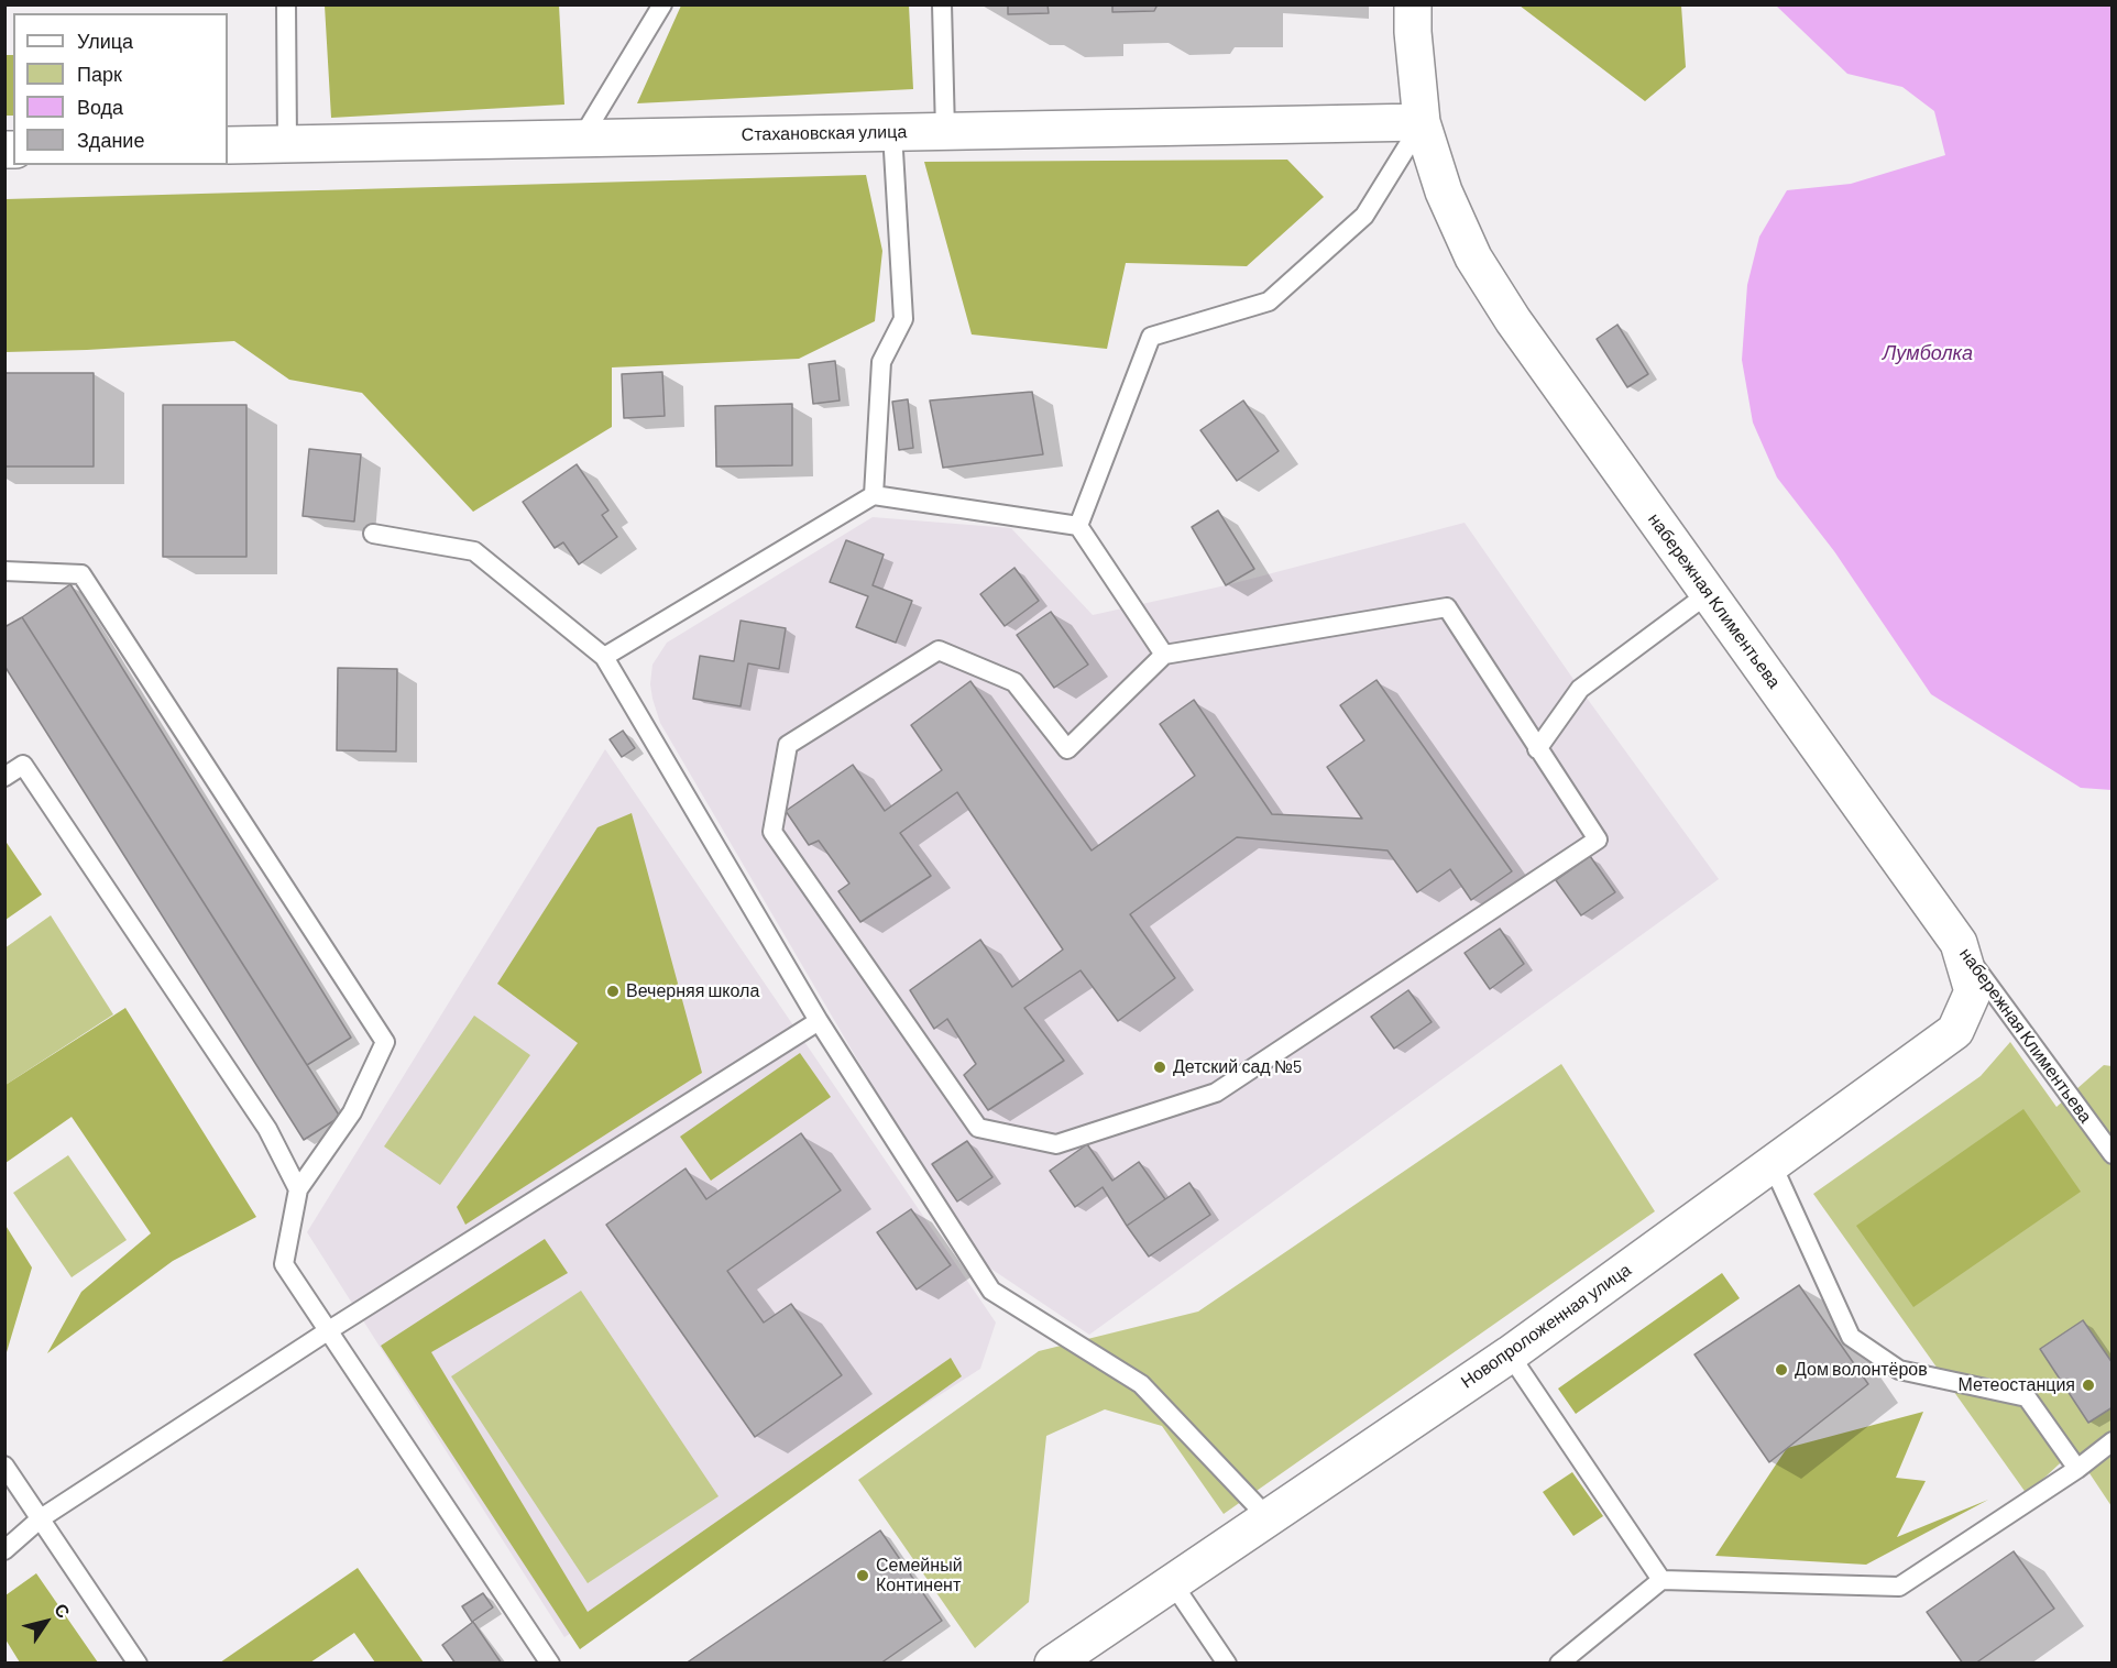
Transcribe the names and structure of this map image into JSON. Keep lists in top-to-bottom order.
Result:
{
  "streets": {
    "street": ["Стахановская улица", "набережная Климентьева", "Новопроложенная улица"]
  },
  "crossings": [
    ["Стахановская улица", "набережная Климентьева"],
    ["набережная Климентьева", "Новопроложенная улица"]
  ],
  "water": ["Лумболка"],
  "places": [
    "Вечерняя школа",
    "Детский сад №5",
    "Дом волонтёров",
    "Метеостанция",
    "Семейный Континент"
  ],
  "legend": [
    "Улица",
    "Парк",
    "Вода",
    "Здание"
  ],
  "north": "top right"
}
